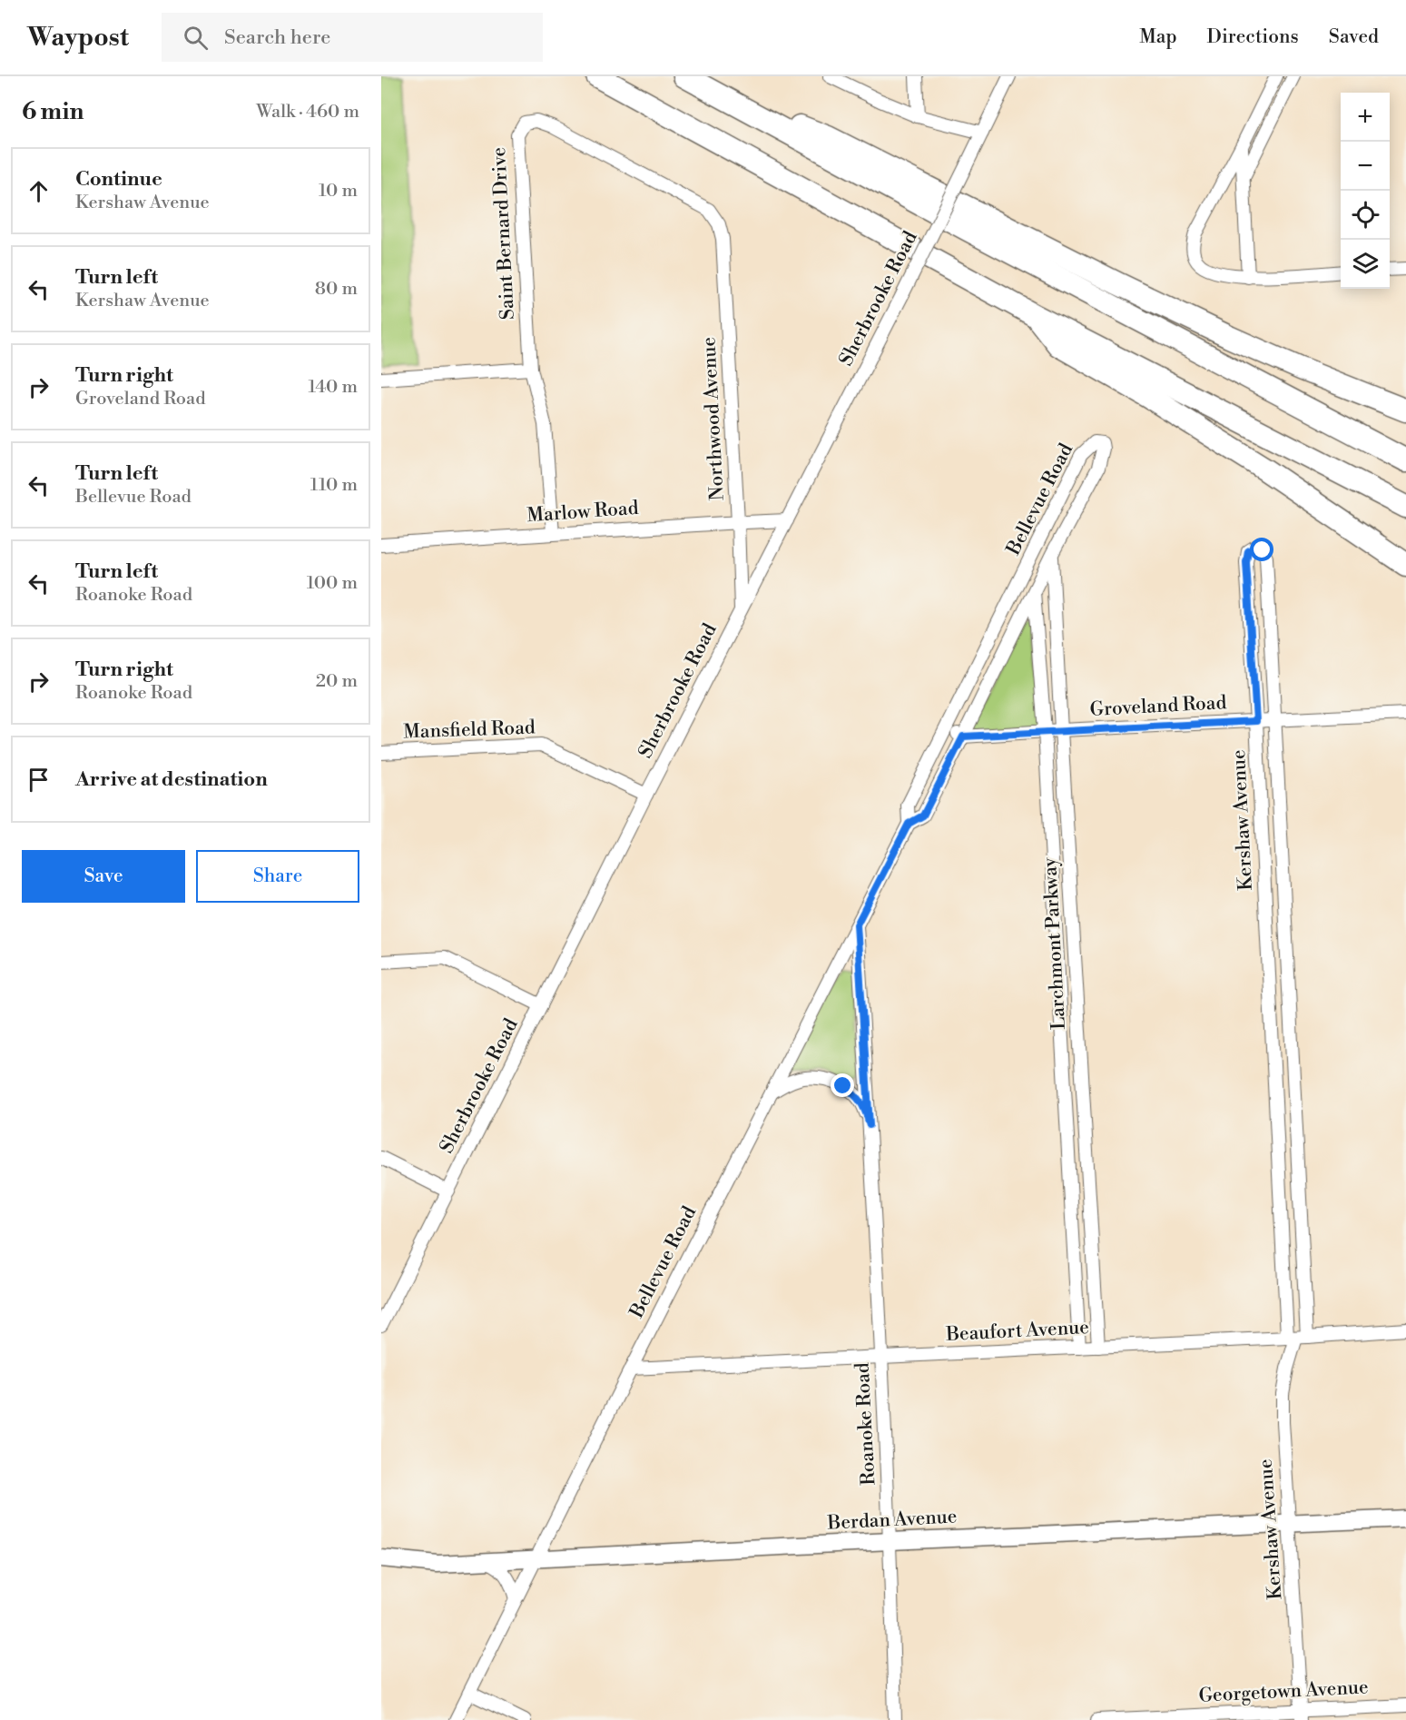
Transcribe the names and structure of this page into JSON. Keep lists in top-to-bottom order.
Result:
{
  "streets": {
    "street": [
      "Saint Bernard Drive",
      "Sherbrooke Road",
      "Northwood Avenue",
      "Bellevue Road",
      "Marlow Road",
      "Groveland Road",
      "Mansfield Road",
      "Kershaw Avenue",
      "Larchmont Parkway",
      "Beaufort Avenue",
      "Roanoke Road",
      "Berdan Avenue",
      "Georgetown Avenue"
    ]
  },
  "crossings": [
    ["Saint Bernard Drive", "Northwood Avenue"],
    ["Saint Bernard Drive", "Marlow Road"],
    ["Sherbrooke Road", "Northwood Avenue"],
    ["Sherbrooke Road", "Marlow Road"],
    ["Sherbrooke Road", "Mansfield Road"],
    ["Northwood Avenue", "Marlow Road"],
    ["Bellevue Road", "Groveland Road"],
    ["Bellevue Road", "Larchmont Parkway"],
    ["Bellevue Road", "Beaufort Avenue"],
    ["Bellevue Road", "Roanoke Road"],
    ["Bellevue Road", "Berdan Avenue"],
    ["Groveland Road", "Kershaw Avenue"],
    ["Groveland Road", "Larchmont Parkway"],
    ["Kershaw Avenue", "Beaufort Avenue"],
    ["Kershaw Avenue", "Berdan Avenue"],
    ["Kershaw Avenue", "Georgetown Avenue"],
    ["Larchmont Parkway", "Beaufort Avenue"],
    ["Beaufort Avenue", "Roanoke Road"],
    ["Roanoke Road", "Berdan Avenue"]
  ],
  "page": {
    "header": "Waypost",
    "search": "Search here",
    "nav": ["Map", "Directions", "Saved"],
    "heading": ["6 min", "Walk · 460 m"],
    "map_buttons": ["+", "−"],
    "list": [
      ["Continue", "Kershaw Avenue", "10 m"],
      ["Turn left", "Kershaw Avenue", "80 m"],
      ["Turn right", "Groveland Road", "140 m"],
      ["Turn left", "Bellevue Road", "110 m"],
      ["Turn left", "Roanoke Road", "100 m"],
      ["Turn right", "Roanoke Road", "20 m"],
      "Arrive at destination"
    ],
    "buttons": ["Save", "Share"]
  }
}
